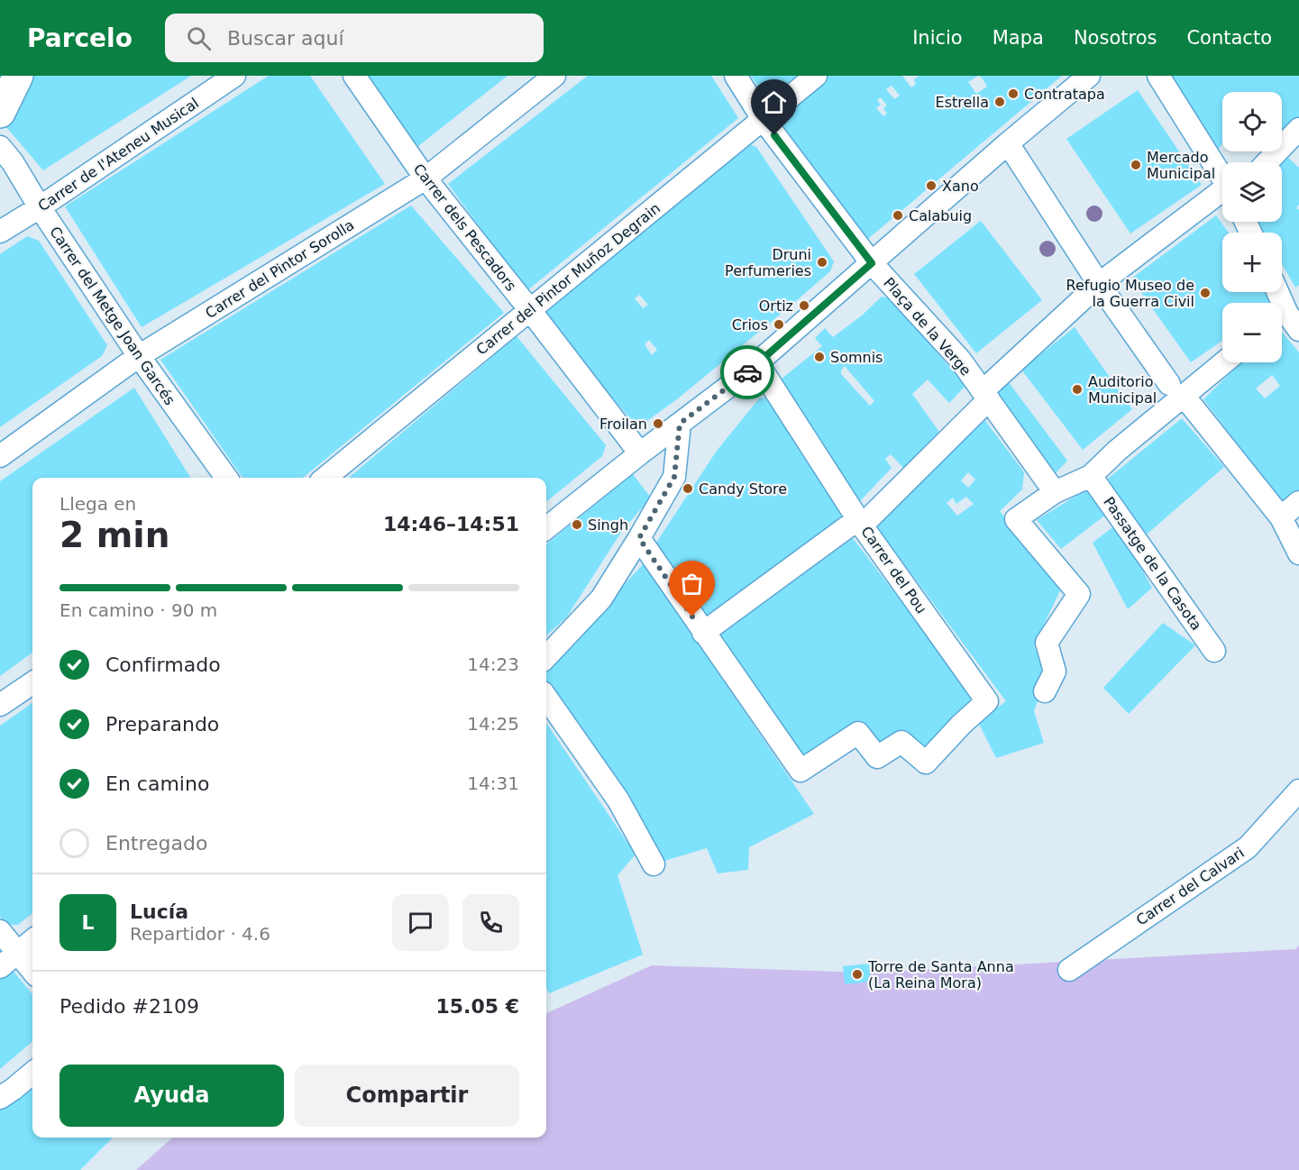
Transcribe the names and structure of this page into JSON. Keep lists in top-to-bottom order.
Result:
{
  "streets": {
    "street": [
      "Carrer de l'Ateneu Musical",
      "Carrer dels Pescadors",
      "Carrer del Pintor Sorolla",
      "Carrer del Pintor Muñoz Degrain",
      "Carrer del Metge Joan Garcés",
      "Plaça de la Verge",
      "Passatge de la Casota",
      "Carrer del Pou",
      "Carrer del Calvari"
    ]
  },
  "crossings": [
    ["Carrer de l'Ateneu Musical", "Carrer del Metge Joan Garcés"],
    ["Carrer dels Pescadors", "Carrer del Pintor Sorolla"],
    ["Carrer dels Pescadors", "Carrer del Pintor Muñoz Degrain"],
    ["Carrer del Pintor Sorolla", "Carrer del Metge Joan Garcés"]
  ],
  "places": [
    "Contratapa",
    "Estrella",
    "Mercado Municipal",
    "Xano",
    "Calabuig",
    "Druni Perfumeries",
    "Refugio Museo de la Guerra Civil",
    "Ortiz",
    "Crios",
    "Somnis",
    "Auditorio Municipal",
    "Froilan",
    "Candy Store",
    "Singh",
    "Torre de Santa Anna (La Reina Mora)"
  ],
  "page": {
    "header": "Parcelo",
    "search": "Buscar aquí",
    "nav": [
      "Inicio",
      "Mapa",
      "Nosotros",
      "Contacto"
    ],
    "map_buttons": ["+", "−"],
    "heading": ["2 min", "Llega en", "14:46–14:51"],
    "panel": [
      "Lucía",
      "Repartidor · 4.6",
      "Pedido #2109",
      "15.05 €"
    ],
    "bar": "En camino · 90 m",
    "list": [
      ["Confirmado", "14:23"],
      ["Preparando", "14:25"],
      ["En camino", "14:31"],
      "Entregado"
    ],
    "round": "L",
    "buttons": ["Ayuda", "Compartir"]
  }
}
